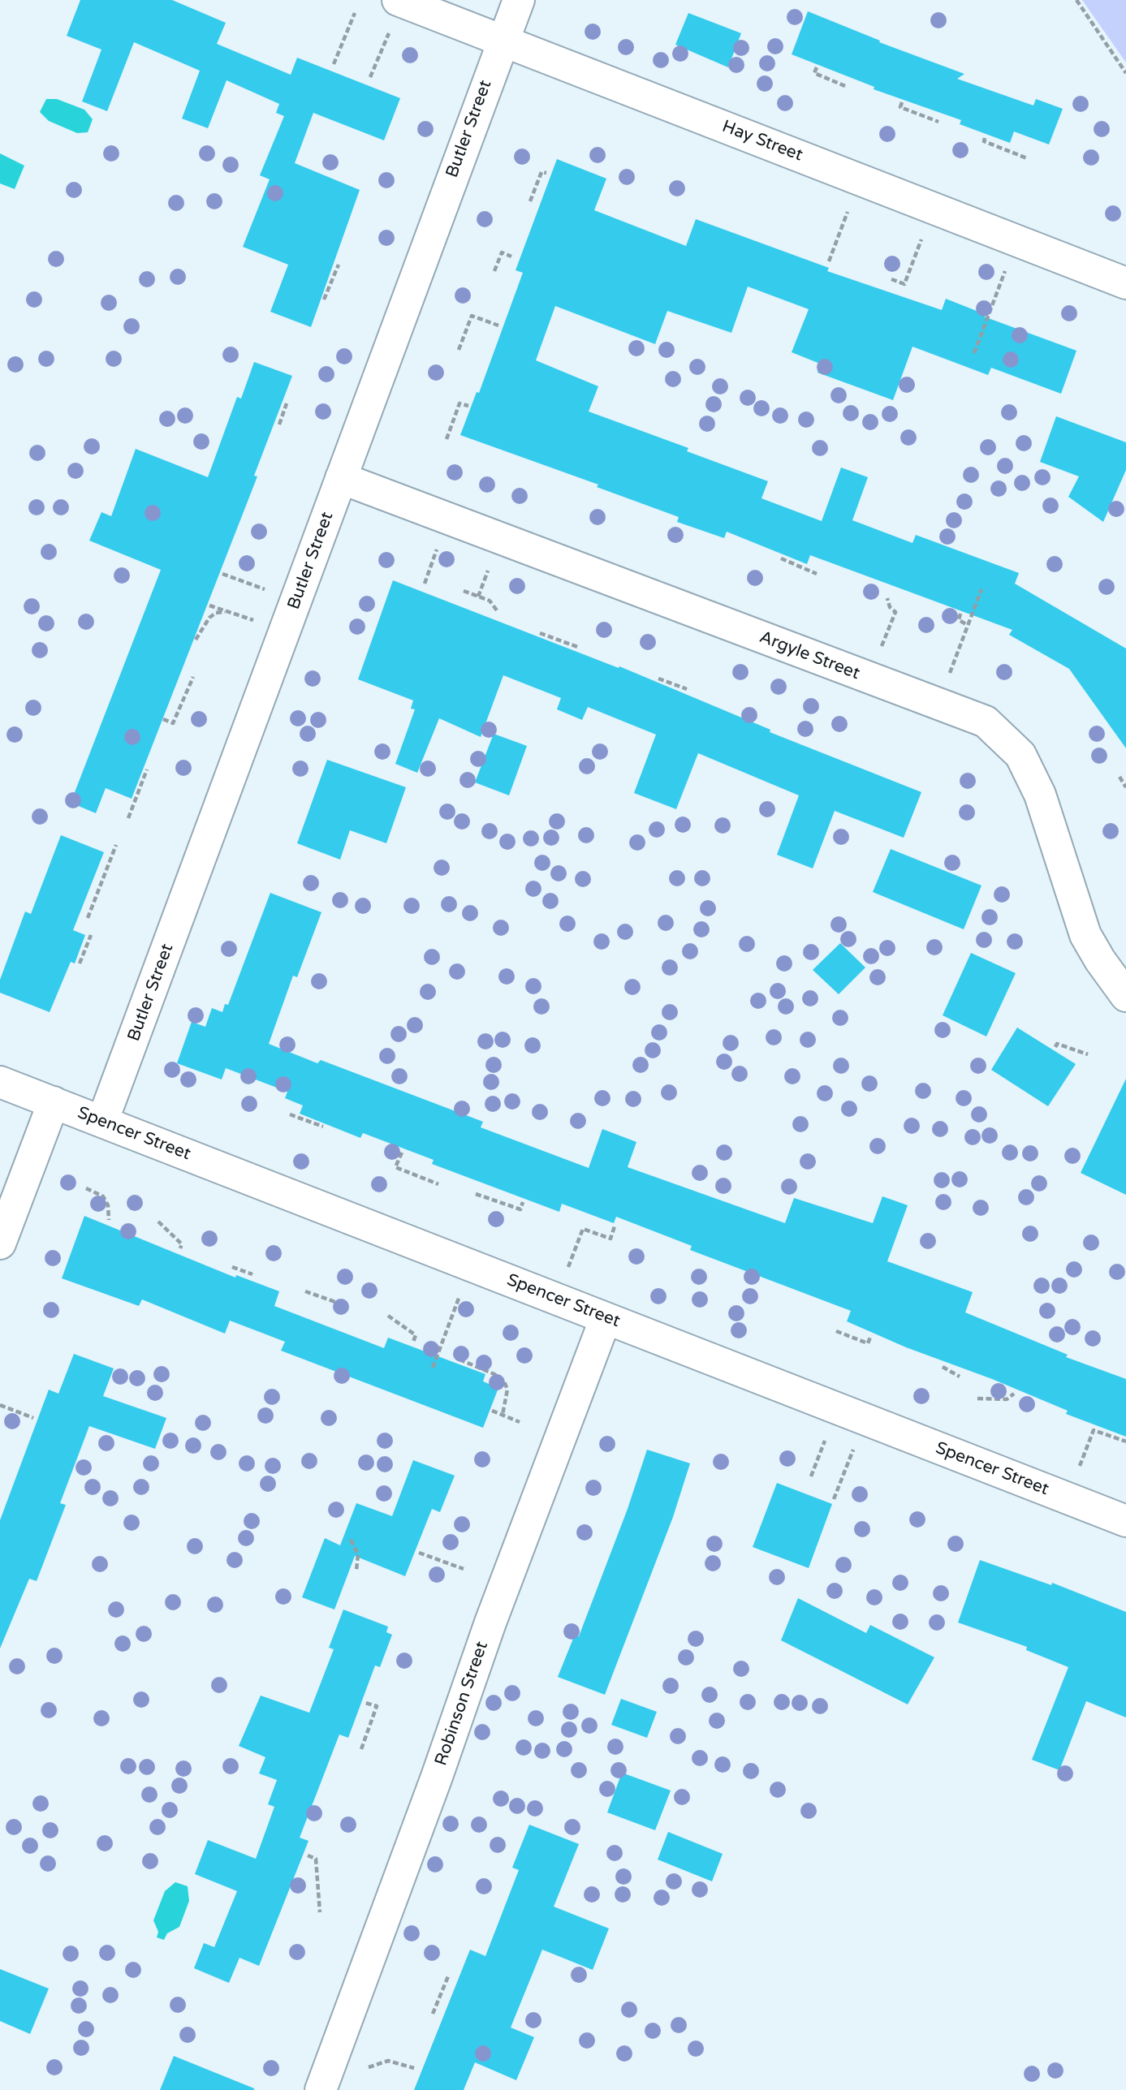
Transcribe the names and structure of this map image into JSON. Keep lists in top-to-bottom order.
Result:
{
  "streets": {
    "street": [
      "Butler Street",
      "Hay Street",
      "Argyle Street",
      "Spencer Street",
      "Robinson Street"
    ]
  },
  "crossings": [
    ["Butler Street", "Hay Street"],
    ["Butler Street", "Argyle Street"],
    ["Butler Street", "Spencer Street"],
    ["Spencer Street", "Robinson Street"]
  ]
}
